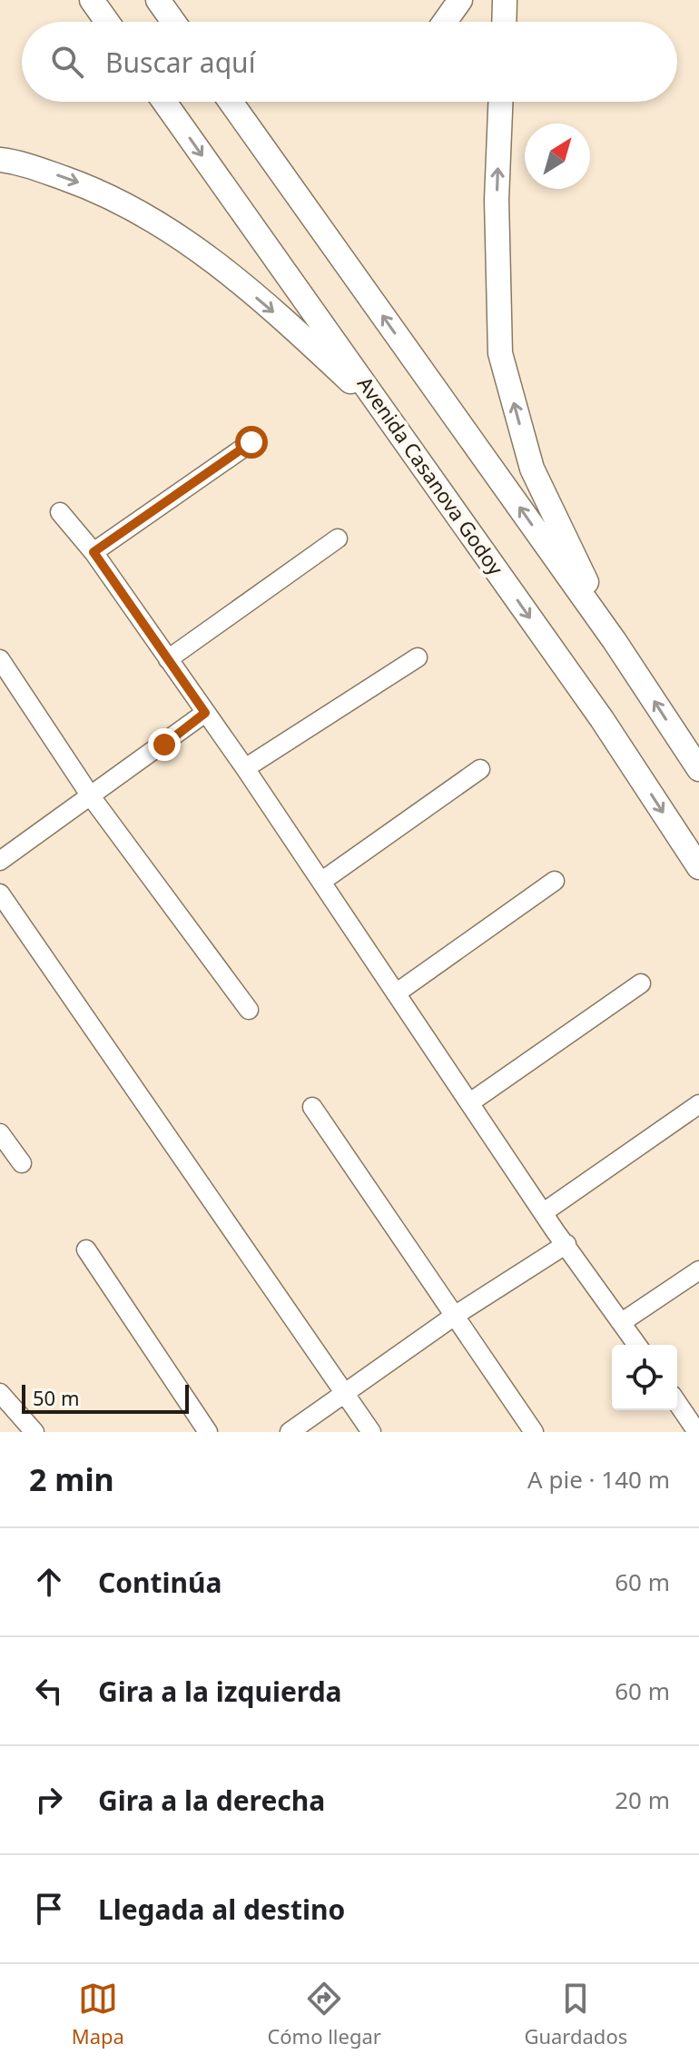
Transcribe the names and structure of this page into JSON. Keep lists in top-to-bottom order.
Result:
{
  "streets": {
    "street": ["Avenida Casanova Godoy"]
  },
  "scale_bar": "50 m",
  "north": "top right",
  "page": {
    "search": "Buscar aquí",
    "scale": "50 m",
    "heading": ["2 min", "A pie · 140 m"],
    "list": [
      ["Continúa", "60 m"],
      ["Gira a la izquierda", "60 m"],
      ["Gira a la derecha", "20 m"],
      "Llegada al destino"
    ],
    "nav": ["Mapa", "Cómo llegar", "Guardados"]
  }
}
